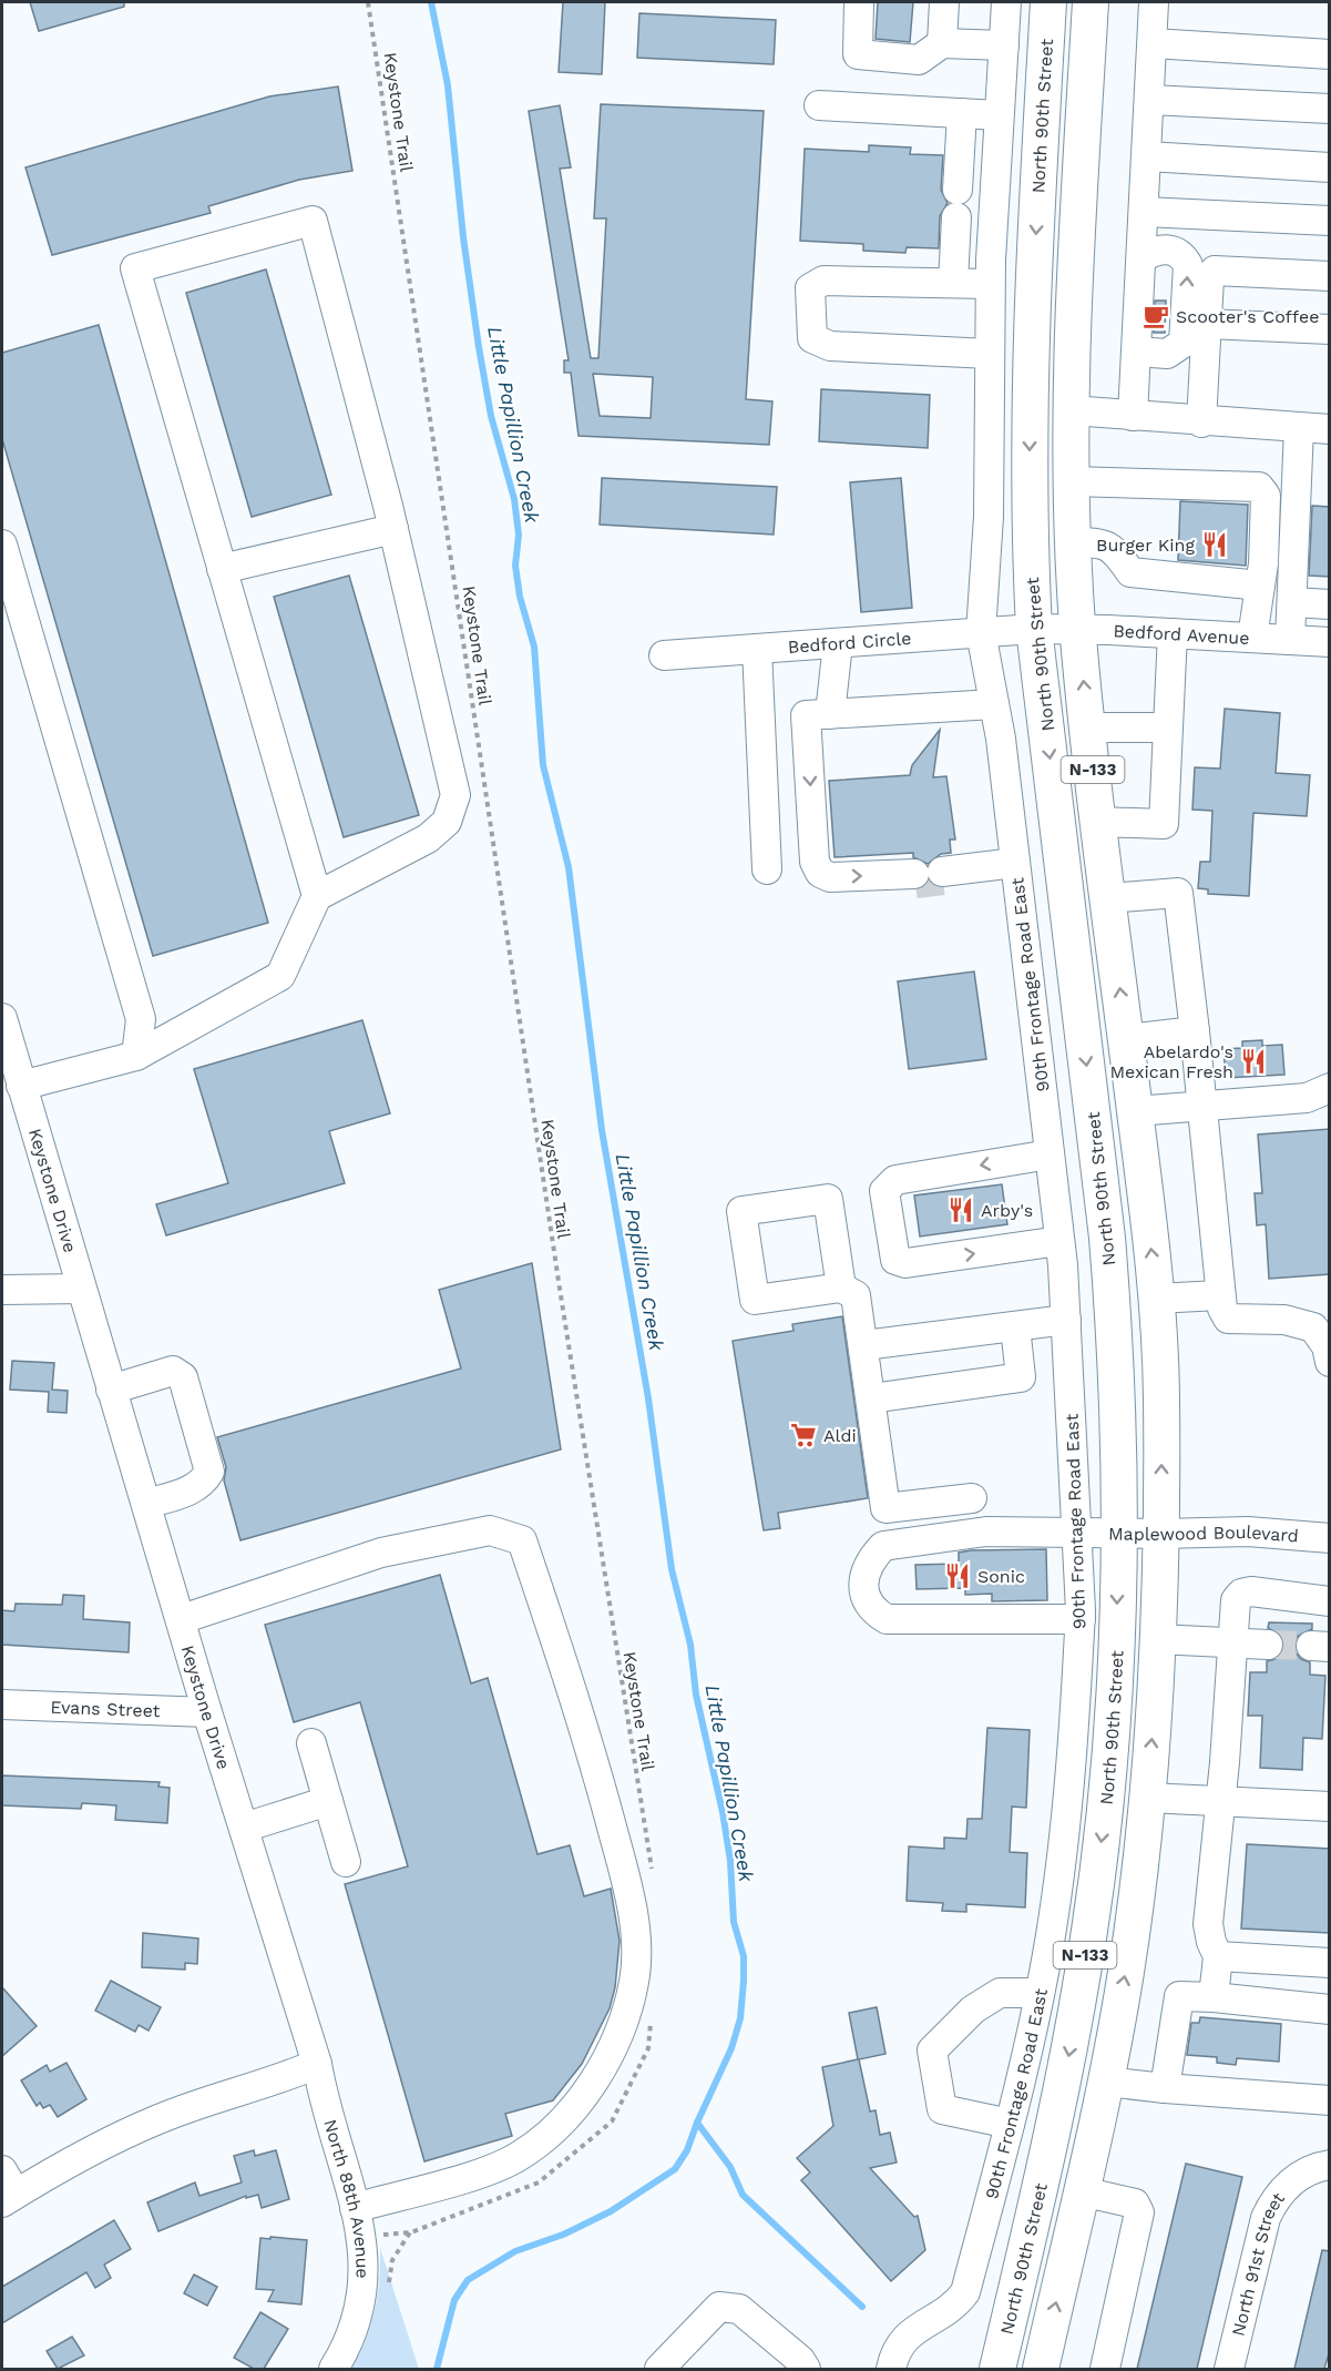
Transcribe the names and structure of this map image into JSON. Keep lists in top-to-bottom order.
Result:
{
  "streets": {
    "main road": ["North 90th Street", "N-133"],
    "street": [
      "Bedford Avenue",
      "Bedford Circle",
      "90th Frontage Road East",
      "Keystone Drive",
      "Maplewood Boulevard",
      "Evans Street",
      "North 88th Avenue",
      "North 91st Street"
    ],
    "path": ["Keystone Trail"]
  },
  "crossings": [
    ["North 90th Street", "Bedford Avenue"],
    ["North 90th Street", "Bedford Circle"],
    ["North 90th Street", "Maplewood Boulevard"],
    ["Bedford Avenue", "Bedford Circle"],
    ["Bedford Avenue", "N-133"],
    ["Bedford Circle", "90th Frontage Road East"],
    ["N-133", "Maplewood Boulevard"],
    ["90th Frontage Road East", "Maplewood Boulevard"],
    ["Keystone Drive", "Evans Street"],
    ["Keystone Drive", "North 88th Avenue"]
  ],
  "water": ["Little Papillion Creek"],
  "places": {
    "cafe": ["Scooter's Coffee"],
    "restaurant": [
      "Burger King",
      "Abelardo's Mexican Fresh",
      "Arby's",
      "Sonic"
    ],
    "supermarket": ["Aldi"]
  }
}
